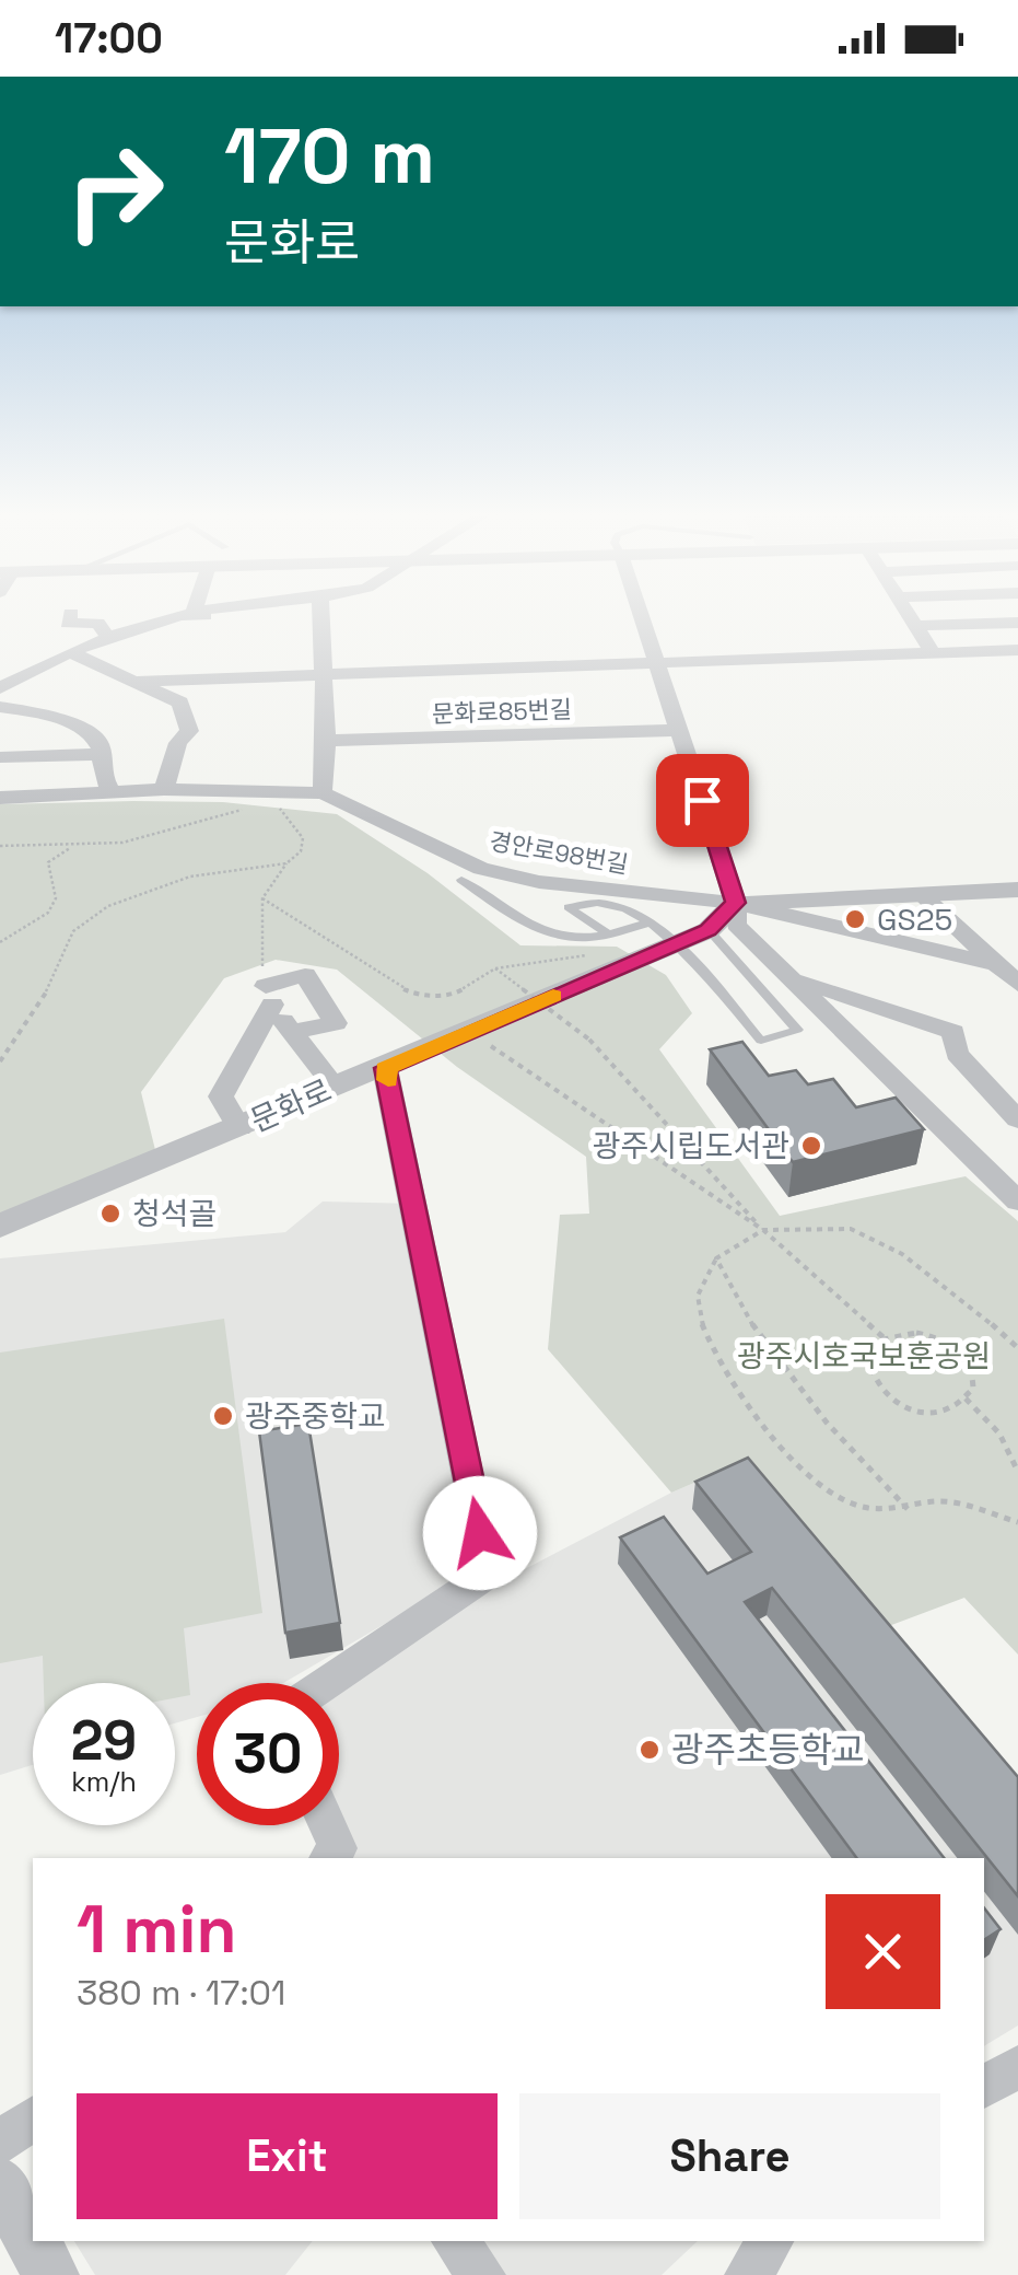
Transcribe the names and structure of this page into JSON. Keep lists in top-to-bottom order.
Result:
{
  "streets": {
    "street": ["문화로85번길", "경안로98번길", "문화로"]
  },
  "crossings": [
    ["경안로98번길", "문화로"]
  ],
  "parks": ["광주시호국보훈공원"],
  "places": [
    "GS25",
    "광주시립도서관",
    "청석골",
    "광주중학교",
    "광주초등학교"
  ],
  "page": {
    "status": "17:00",
    "turn": ["170 m", "문화로"],
    "speed": "29 km/h",
    "limit": "30",
    "heading": ["1 min", "380 m · 17:01"],
    "buttons": ["Exit", "Share"]
  }
}
